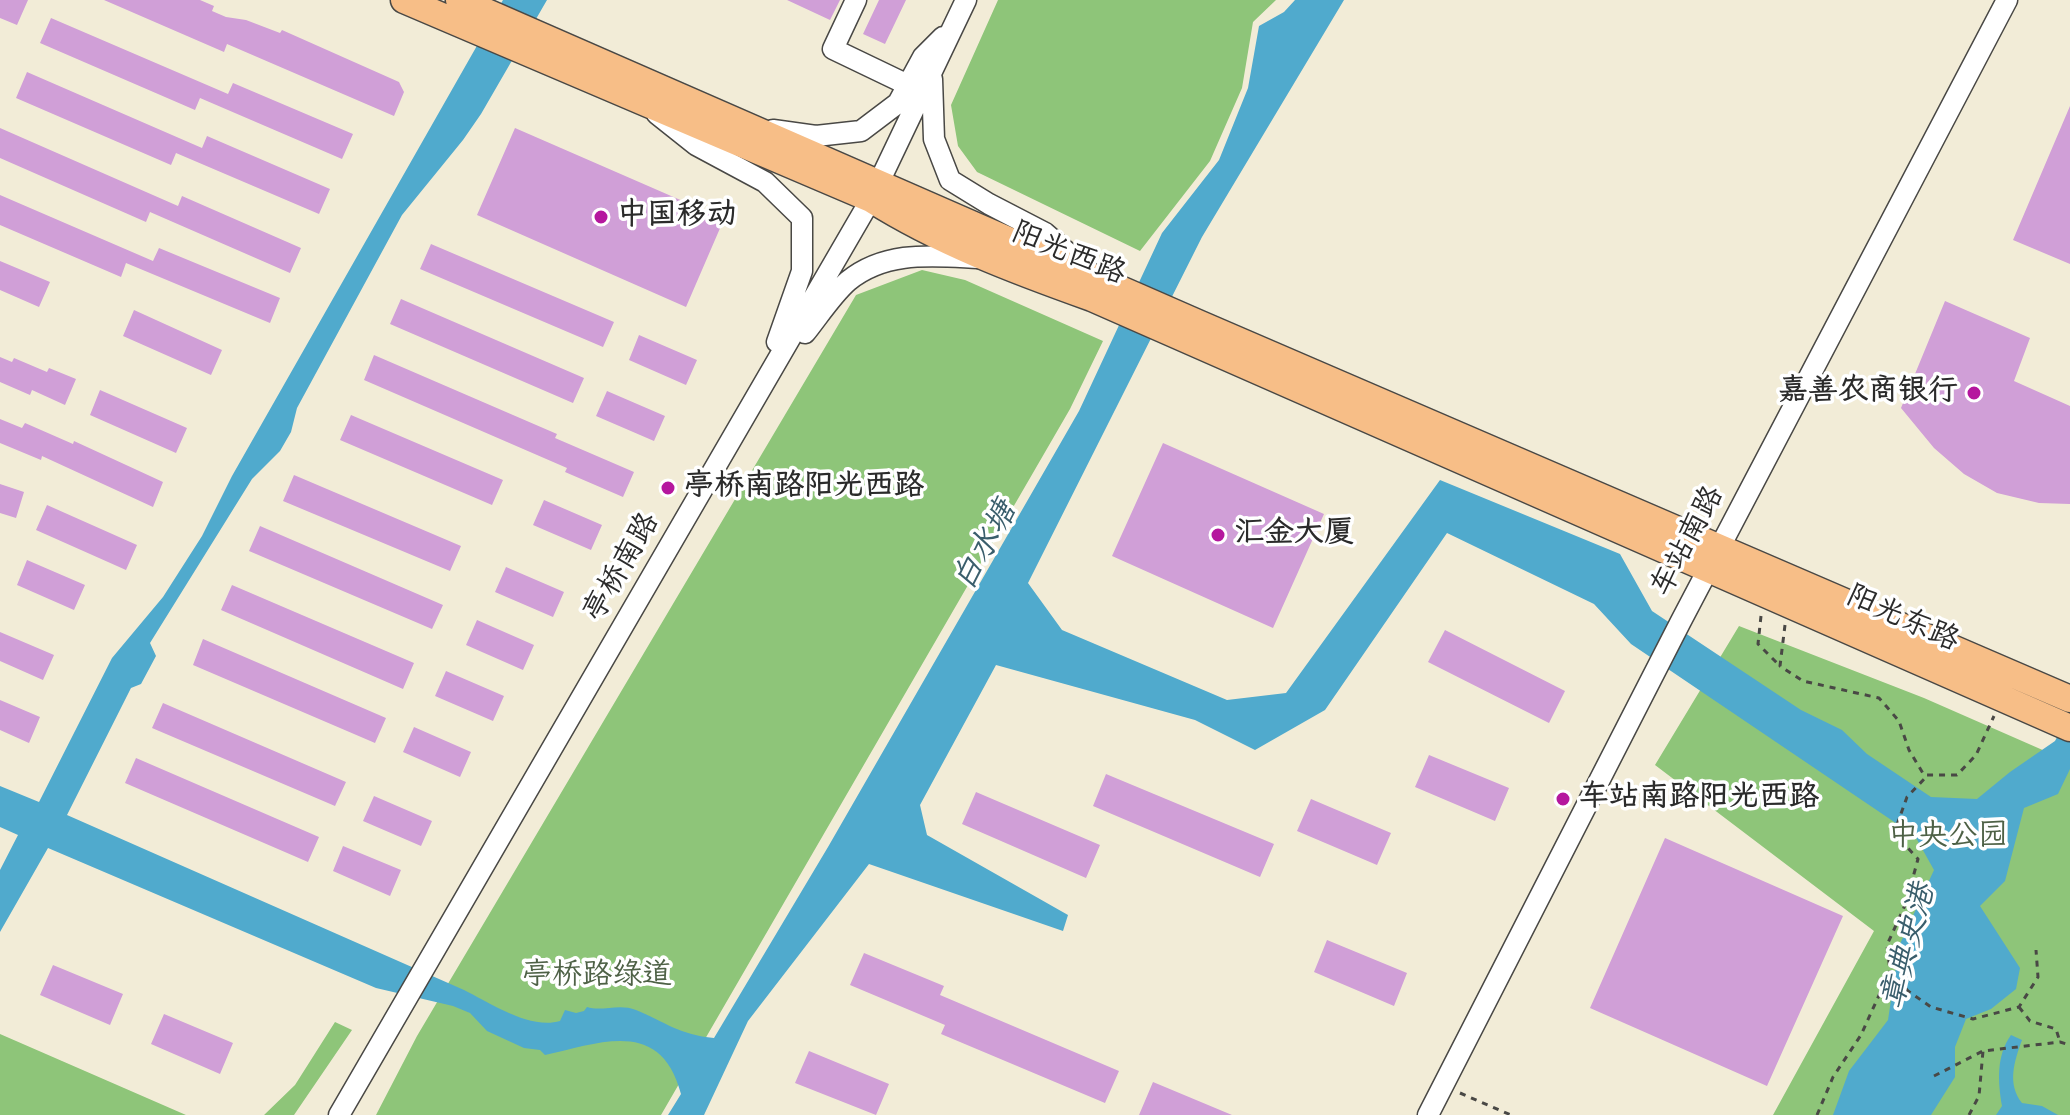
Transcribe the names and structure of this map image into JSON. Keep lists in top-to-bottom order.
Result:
{
  "streets": {
    "main road": ["阳光西路", "阳光东路"],
    "street": ["车站南路", "亭桥南路"]
  },
  "crossings": [
    ["阳光西路", "车站南路"],
    ["阳光西路", "亭桥南路"],
    ["阳光西路", "阳光东路"],
    ["车站南路", "阳光东路"]
  ],
  "water": ["白水塘", "章典史港"],
  "parks": ["中央公园", "亭桥路绿道"],
  "places": [
    "中国移动",
    "嘉善农商银行",
    "亭桥南路阳光西路",
    "汇金大厦",
    "车站南路阳光西路"
  ]
}
